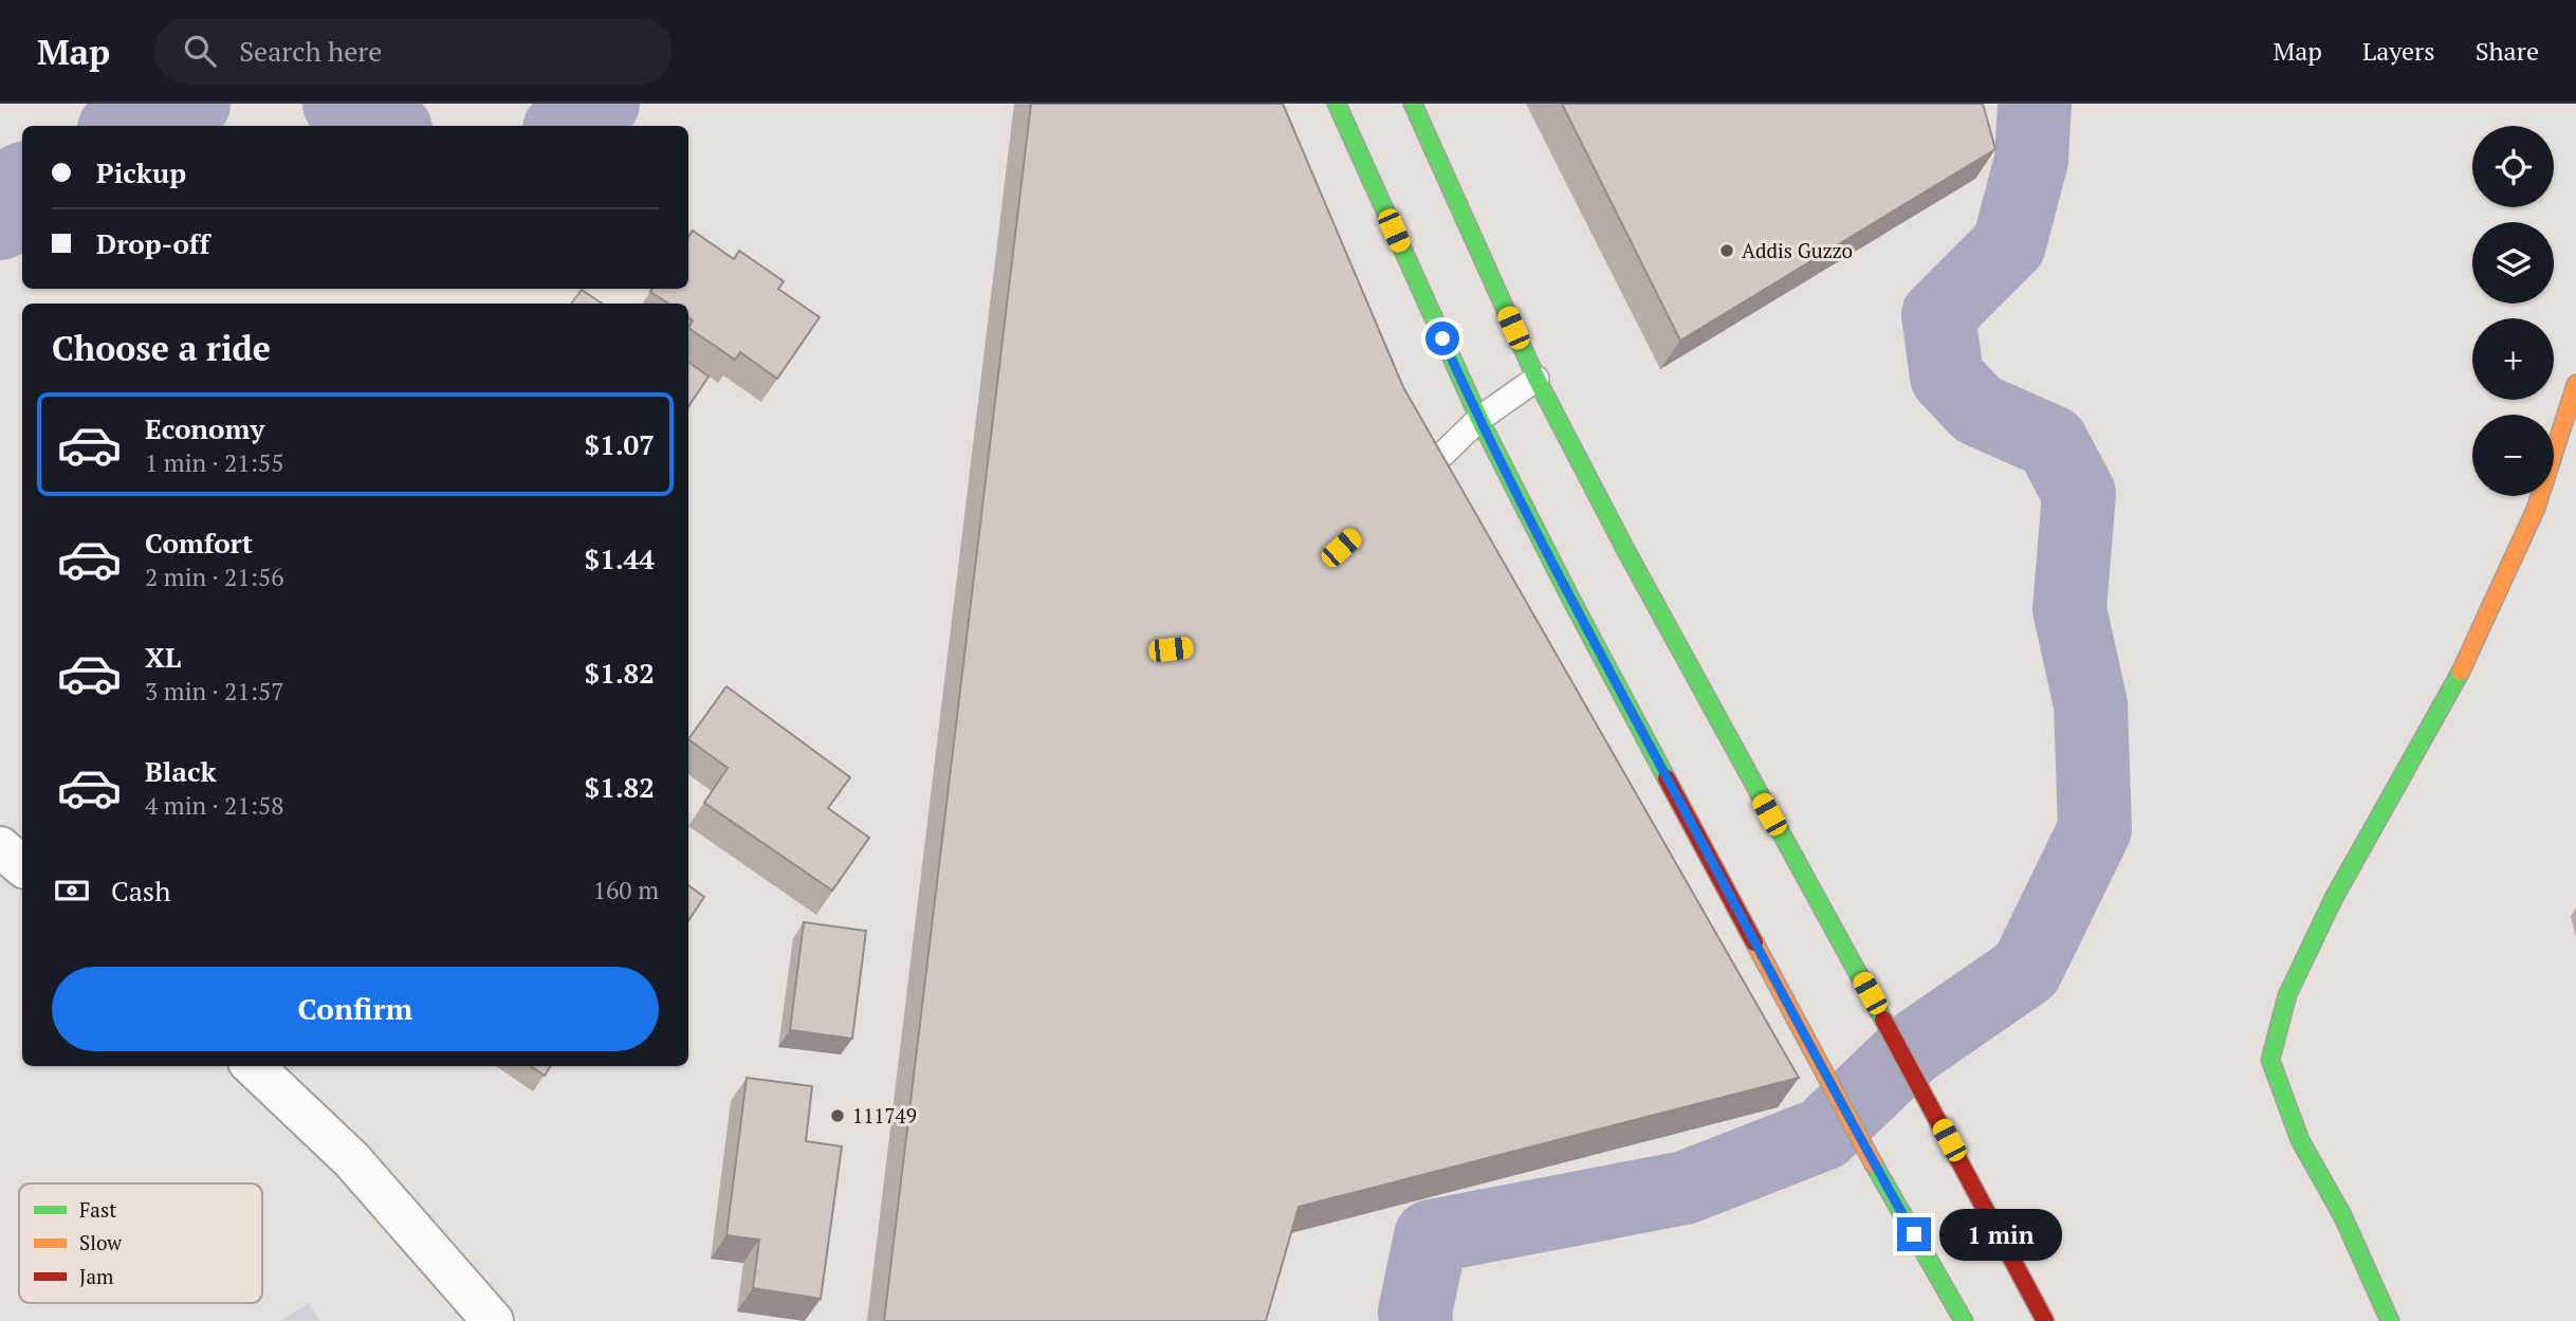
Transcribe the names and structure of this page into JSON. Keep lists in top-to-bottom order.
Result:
{
  "places": ["Addis Guzzo", "111749"],
  "legend": ["Fast", "Slow", "Jam"],
  "page": {
    "header": "Map",
    "search": "Search here",
    "nav": ["Map", "Layers", "Share"],
    "map_buttons": ["+", "−"],
    "banner": ["Pickup", "Drop-off"],
    "heading": "Choose a ride",
    "list": [
      {
        "name": "Economy",
        "note": "1 min · 21:55",
        "value": "$1.07"
      },
      {
        "name": "Comfort",
        "note": "2 min · 21:56",
        "value": "$1.44"
      },
      {
        "name": "XL",
        "note": "3 min · 21:57",
        "value": "$1.82"
      },
      {
        "name": "Black",
        "note": "4 min · 21:58",
        "value": "$1.82"
      }
    ],
    "pay": ["Cash", "160 m"],
    "buttons": "Confirm",
    "bubble": "1 min"
  }
}
